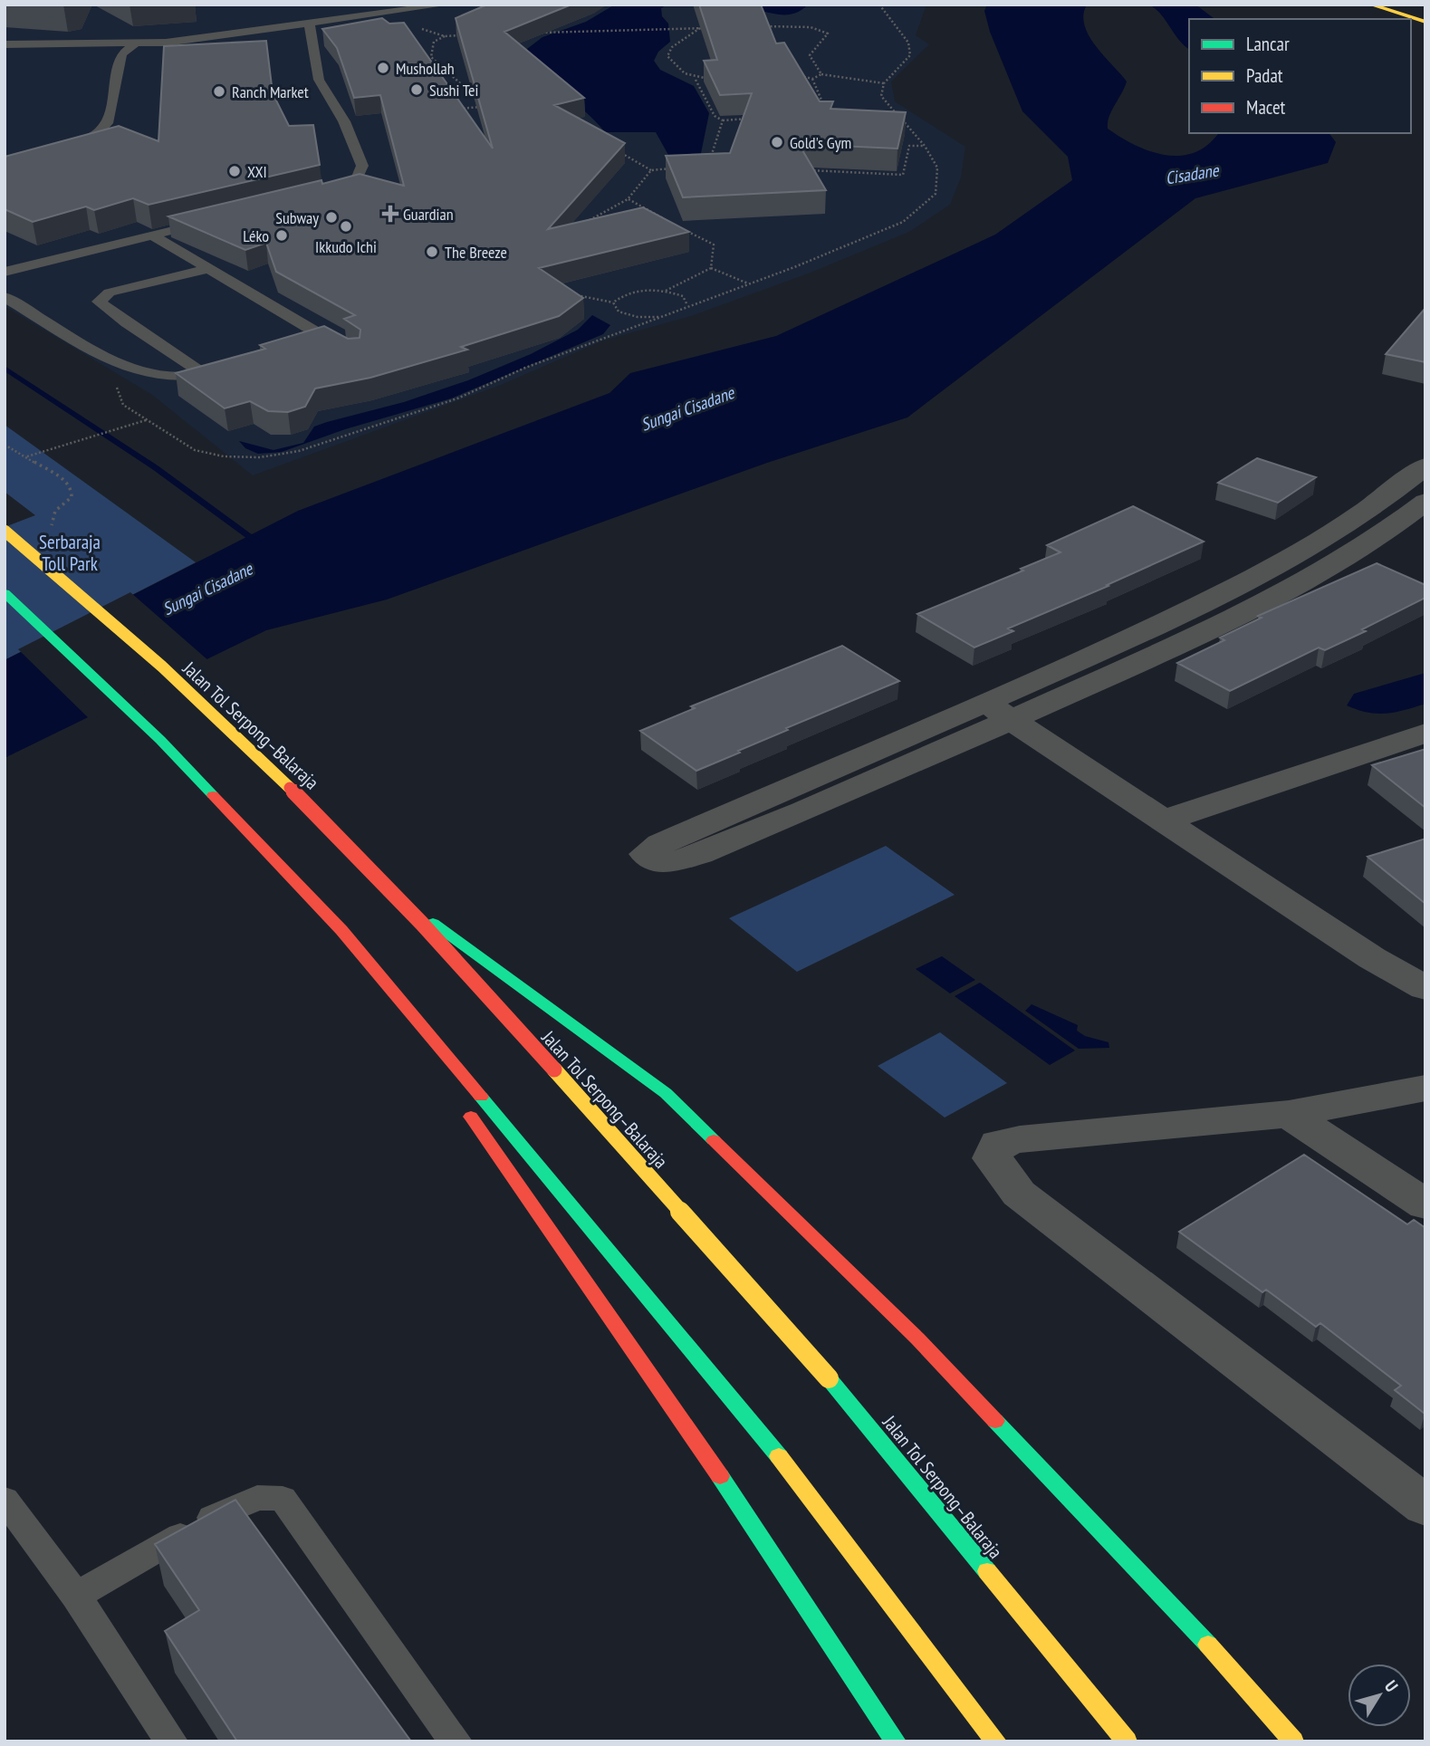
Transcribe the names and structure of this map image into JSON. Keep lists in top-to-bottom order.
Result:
{
  "streets": {
    "main road": ["Jalan Tol Serpong–Balaraja"]
  },
  "water": ["Cisadane", "Sungai Cisadane"],
  "parks": ["Serbaraja Toll Park"],
  "places": {
    "other": [
      "Mushollah",
      "Sushi Tei",
      "Ranch Market",
      "Gold's Gym",
      "XXI",
      "Subway",
      "Ikkudo Ichi",
      "Léko",
      "The Breeze"
    ],
    "health": ["Guardian"]
  },
  "legend": ["Lancar", "Padat", "Macet"],
  "north": "top right"
}
